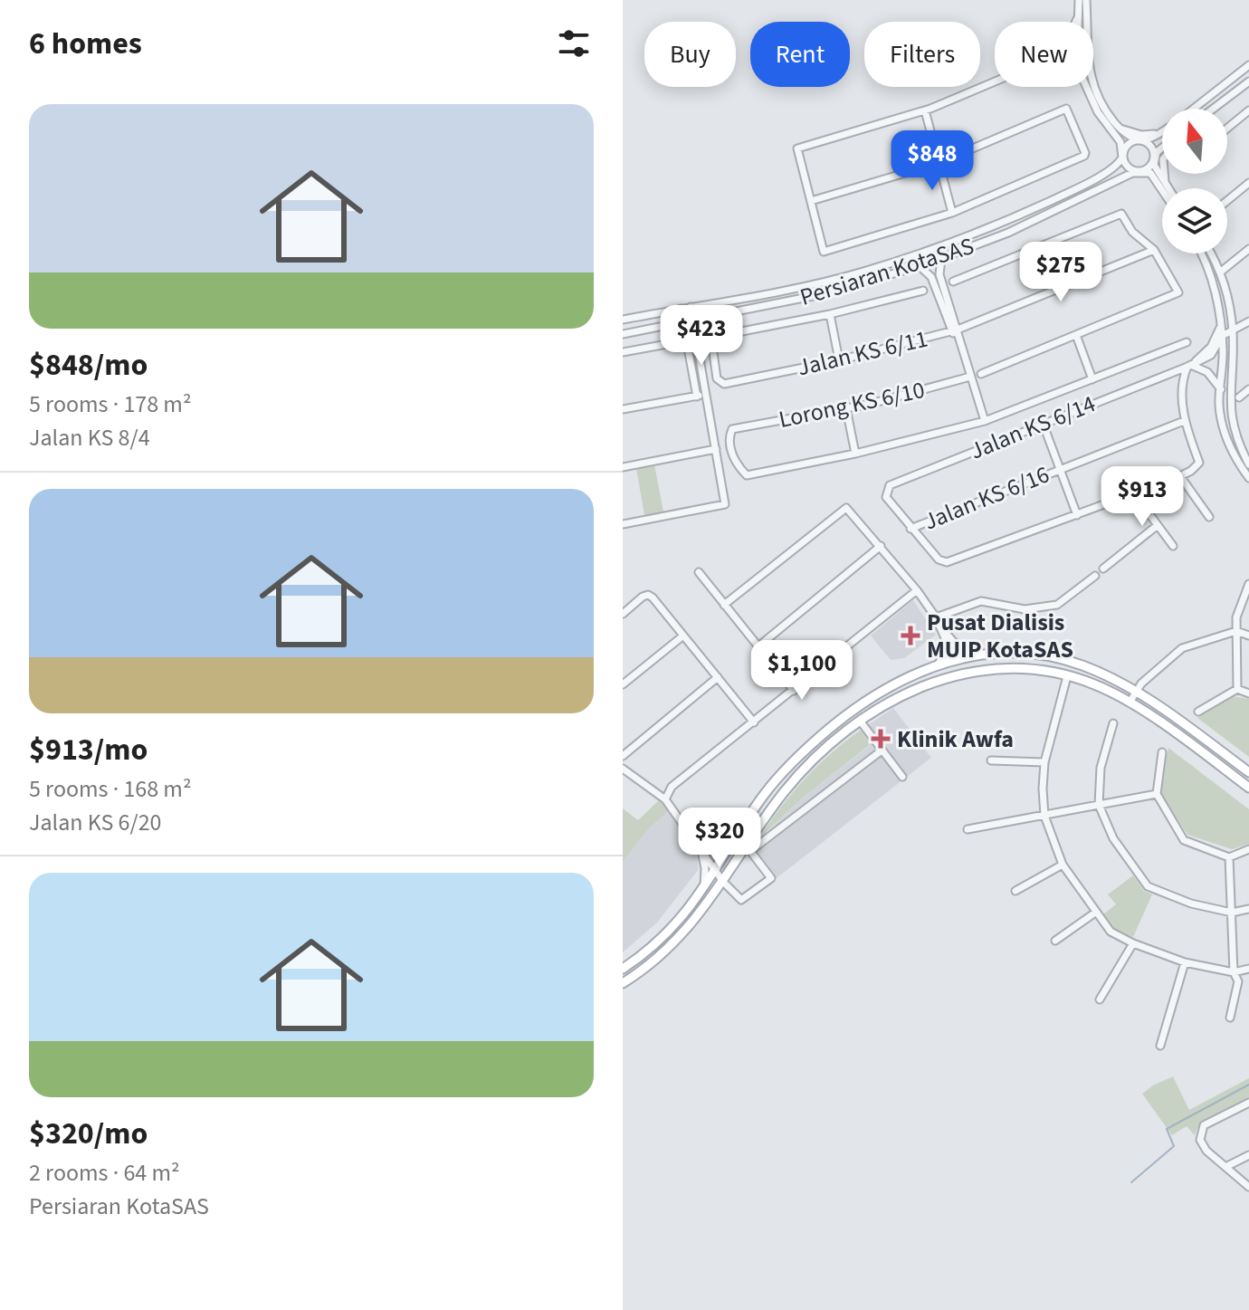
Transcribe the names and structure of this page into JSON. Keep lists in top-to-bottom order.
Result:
{
  "streets": {
    "street": [
      "Persiaran KotaSAS",
      "Jalan KS 6/11",
      "Lorong KS 6/10",
      "Jalan KS 6/14",
      "Jalan KS 6/16"
    ]
  },
  "crossings": [
    ["Jalan KS 6/14", "Jalan KS 6/16"]
  ],
  "places": {
    "health": ["Pusat Dialisis MUIP KotaSAS", "Klinik Awfa"]
  },
  "north": "top",
  "page": {
    "heading": "6 homes",
    "chip": [
      "Buy",
      "Rent",
      "Filters",
      "New"
    ],
    "list": [
      {
        "name": "$848/mo",
        "note": "5 rooms · 178 m² · Jalan KS 8/4"
      },
      {
        "name": "$913/mo",
        "note": "5 rooms · 168 m² · Jalan KS 6/20"
      },
      {
        "name": "$320/mo",
        "note": "2 rooms · 64 m² · Persiaran KotaSAS"
      }
    ],
    "price": [
      "$848",
      "$275",
      "$423",
      "$913",
      "$1,100",
      "$320"
    ]
  }
}
